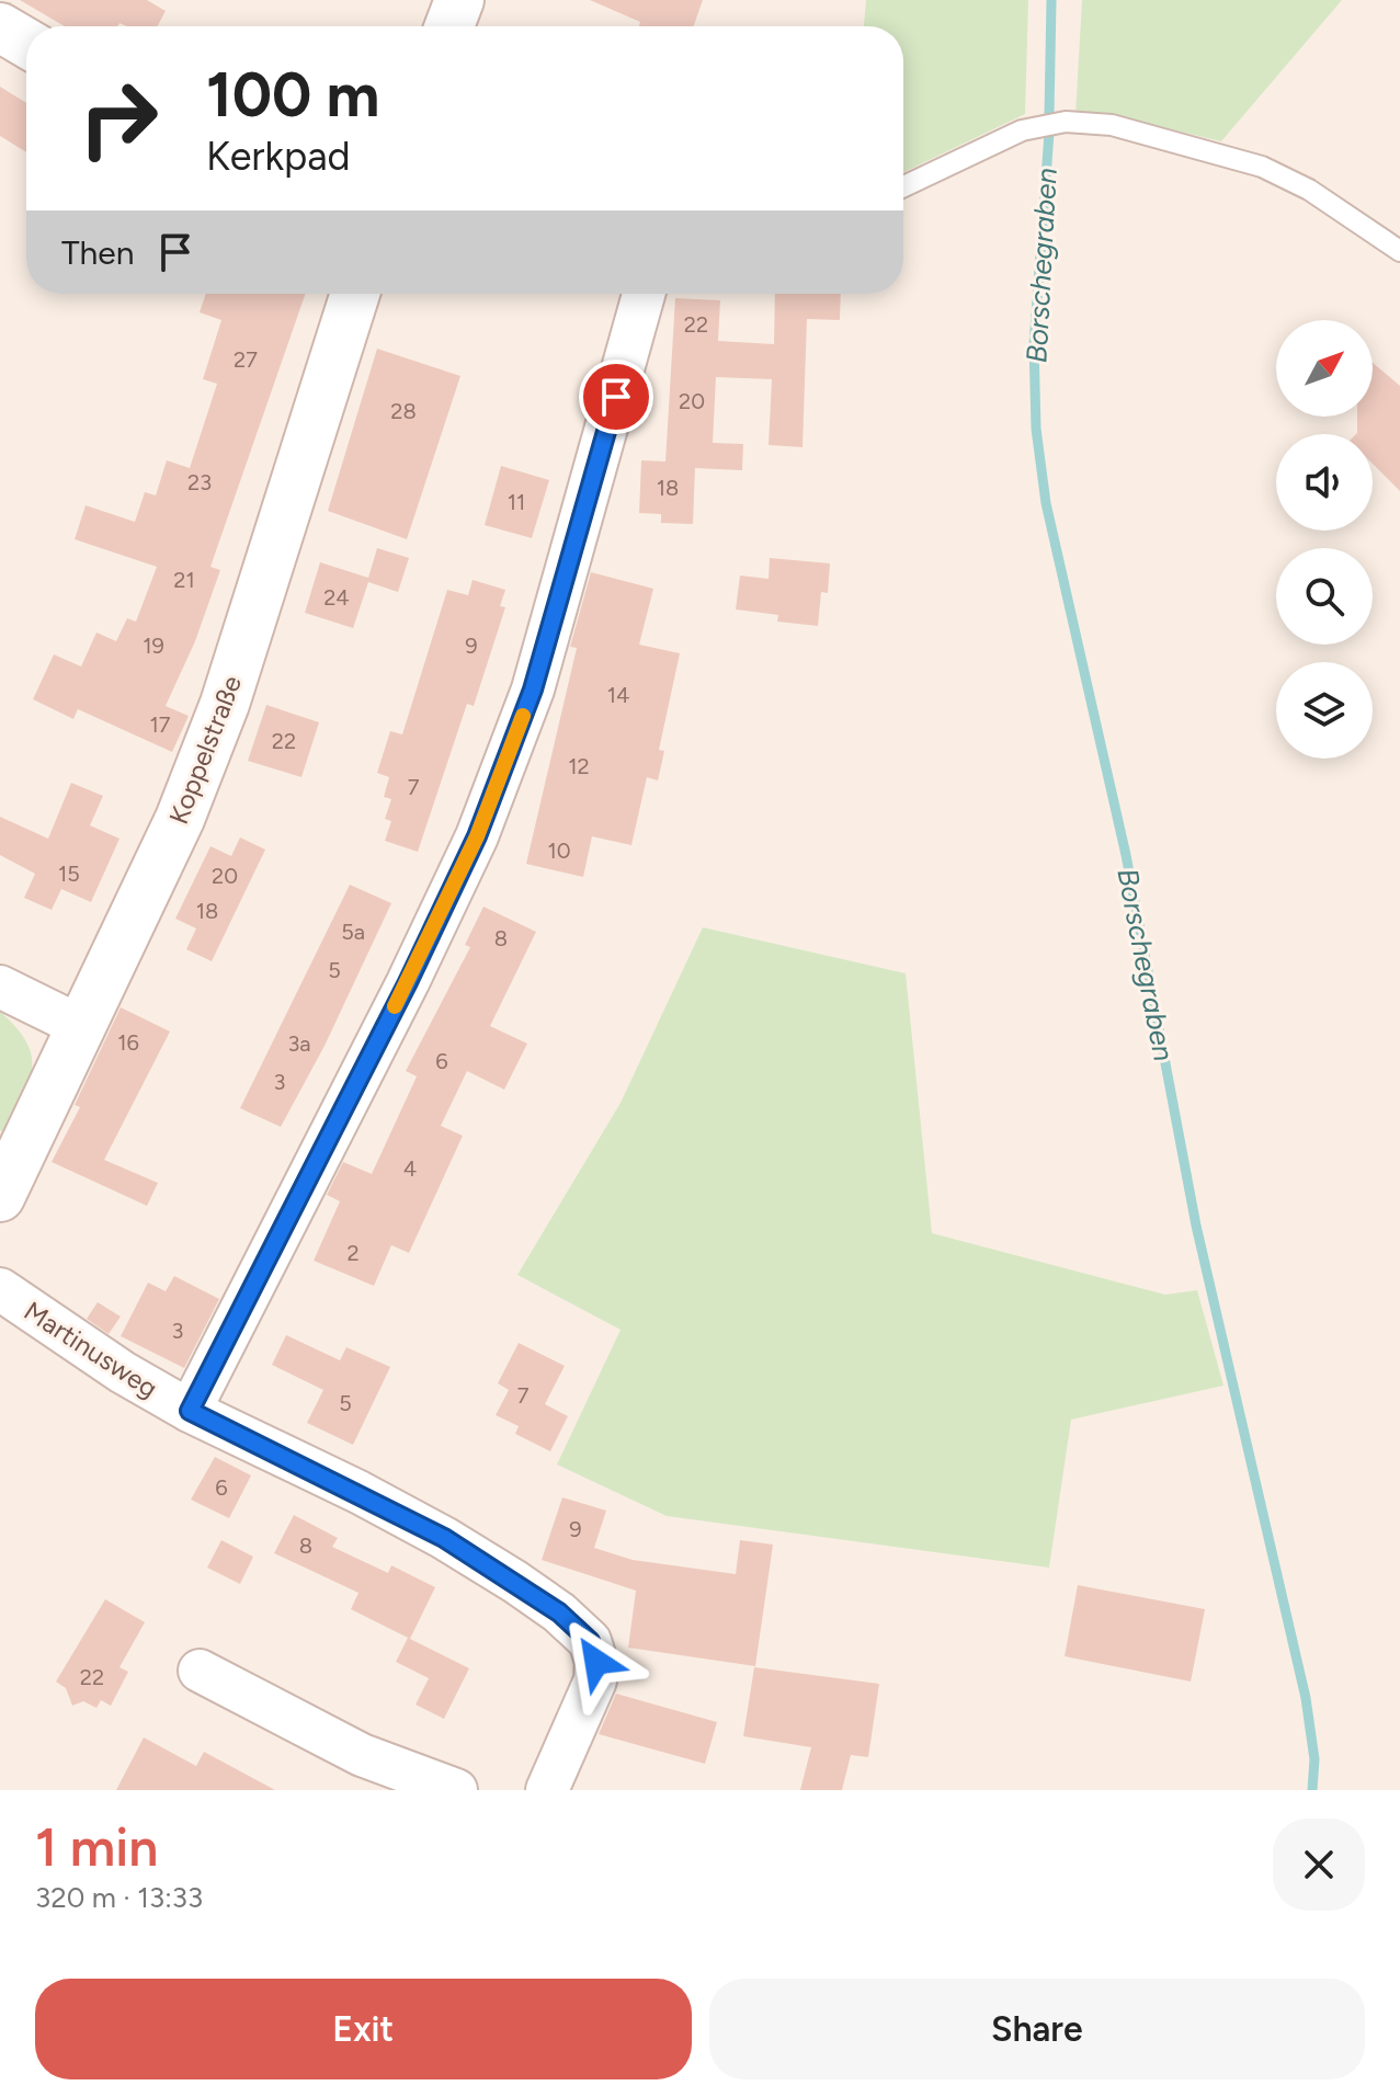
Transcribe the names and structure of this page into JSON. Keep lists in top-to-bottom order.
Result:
{
  "streets": {
    "street": ["Koppelstraße", "Martinusweg"]
  },
  "water": ["Borschegraben"],
  "house_numbers": [
    "22",
    "27",
    "20",
    "28",
    "23",
    "18",
    "11",
    "21",
    "24",
    "19",
    "9",
    "14",
    "17",
    "22",
    "12",
    "7",
    "10",
    "15",
    "20",
    "18",
    "5a",
    "8",
    "5",
    "16",
    "3a",
    "6",
    "3",
    "4",
    "2",
    "3",
    "7",
    "5",
    "6",
    "9",
    "8",
    "22"
  ],
  "north": "top right",
  "page": {
    "turn": ["100 m", "Kerkpad"],
    "then": "Then",
    "heading": ["1 min", "320 m · 13:33"],
    "buttons": ["Exit", "Share"]
  }
}
